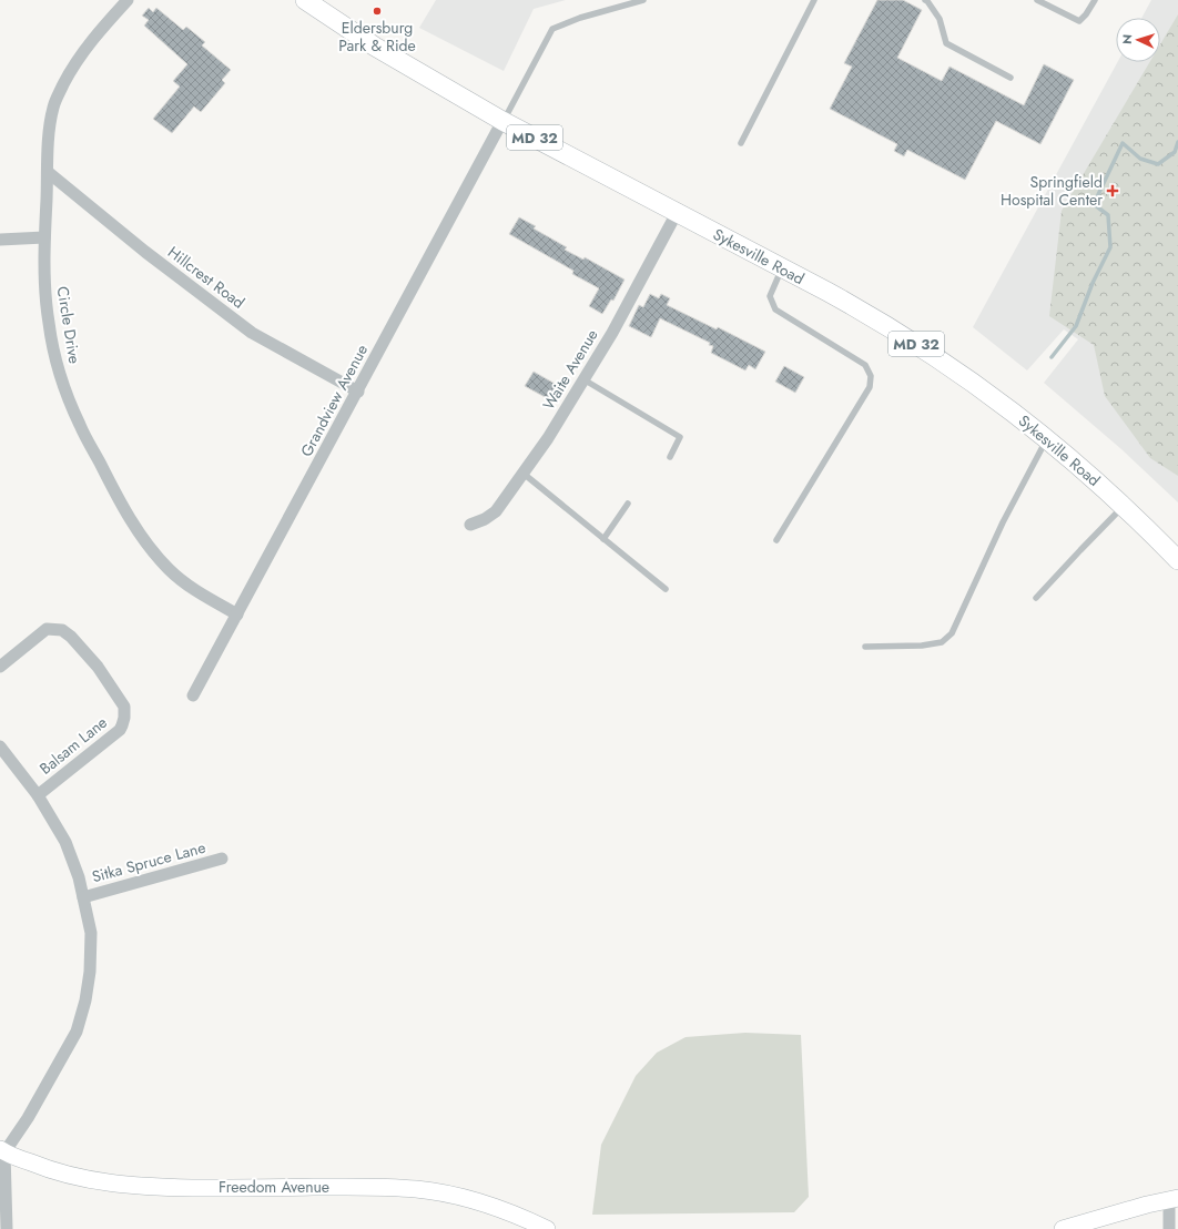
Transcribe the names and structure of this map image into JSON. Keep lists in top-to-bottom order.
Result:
{
  "streets": {
    "main road": ["MD 32", "Sykesville Road"],
    "street": [
      "Hillcrest Road",
      "Circle Drive",
      "Waite Avenue",
      "Grandview Avenue",
      "Balsam Lane",
      "Sitka Spruce Lane",
      "Freedom Avenue"
    ]
  },
  "crossings": [
    ["Sykesville Road", "Waite Avenue"],
    ["Sykesville Road", "Grandview Avenue"],
    ["Hillcrest Road", "Circle Drive"],
    ["Hillcrest Road", "Grandview Avenue"],
    ["Circle Drive", "Grandview Avenue"]
  ],
  "places": {
    "other": ["Eldersburg Park & Ride"],
    "health": ["Springfield Hospital Center"]
  },
  "north": "left"
}
